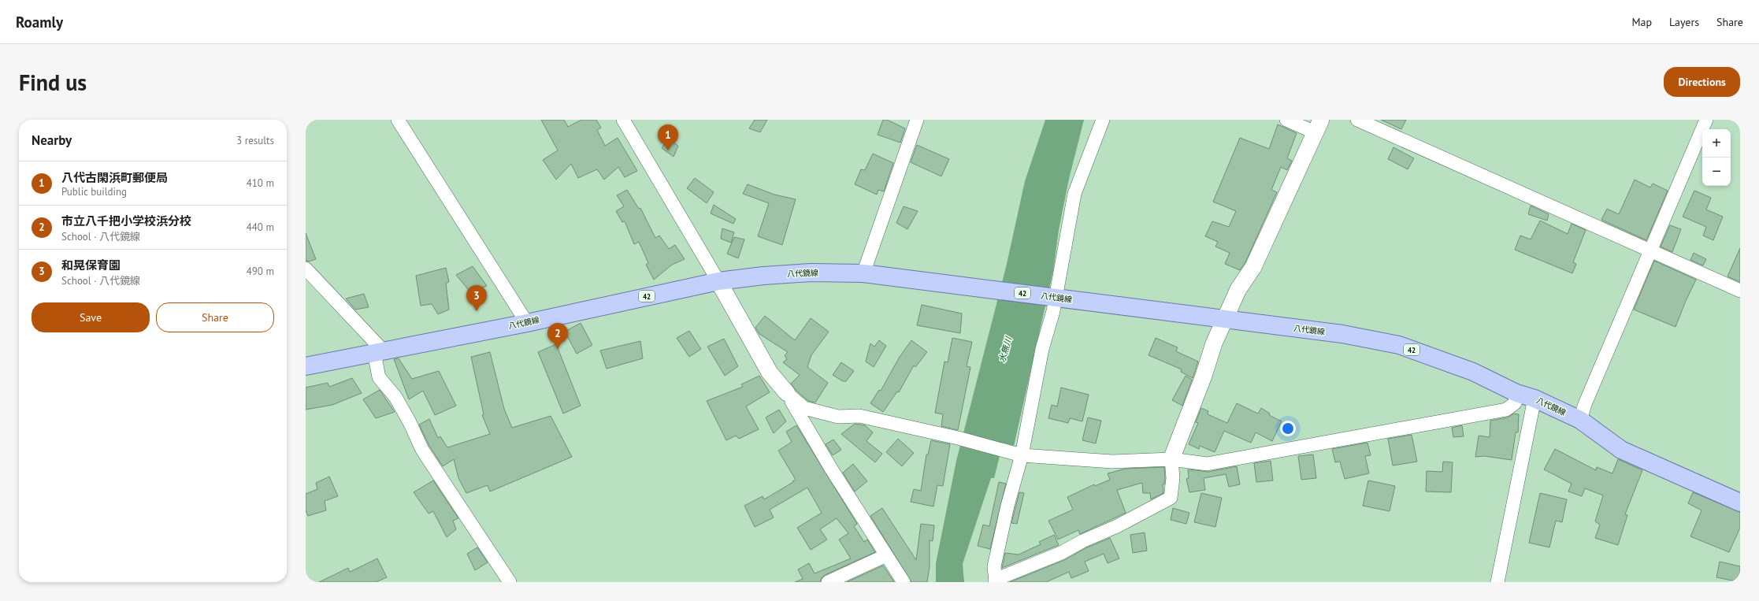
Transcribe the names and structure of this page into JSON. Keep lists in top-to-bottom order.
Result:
{
  "streets": {
    "main road": ["八代鏡線", "42"]
  },
  "water": ["水無川"],
  "page": {
    "header": "Roamly",
    "nav": ["Map", "Layers", "Share"],
    "buttons": [
      "Directions",
      ["Save", "Share"]
    ],
    "title": "Find us",
    "heading": ["Nearby", "3 results"],
    "pins": ["1", "3", "2"],
    "map_buttons": ["+", "−"],
    "list": [
      {
        "mark": "1",
        "name": "八代古閑浜町郵便局",
        "note": "Public building",
        "value": "410 m"
      },
      {
        "mark": "2",
        "name": "市立八千把小学校浜分校",
        "note": "School · 八代鏡線",
        "value": "440 m"
      },
      {
        "mark": "3",
        "name": "和晃保育園",
        "note": "School · 八代鏡線",
        "value": "490 m"
      }
    ]
  }
}
